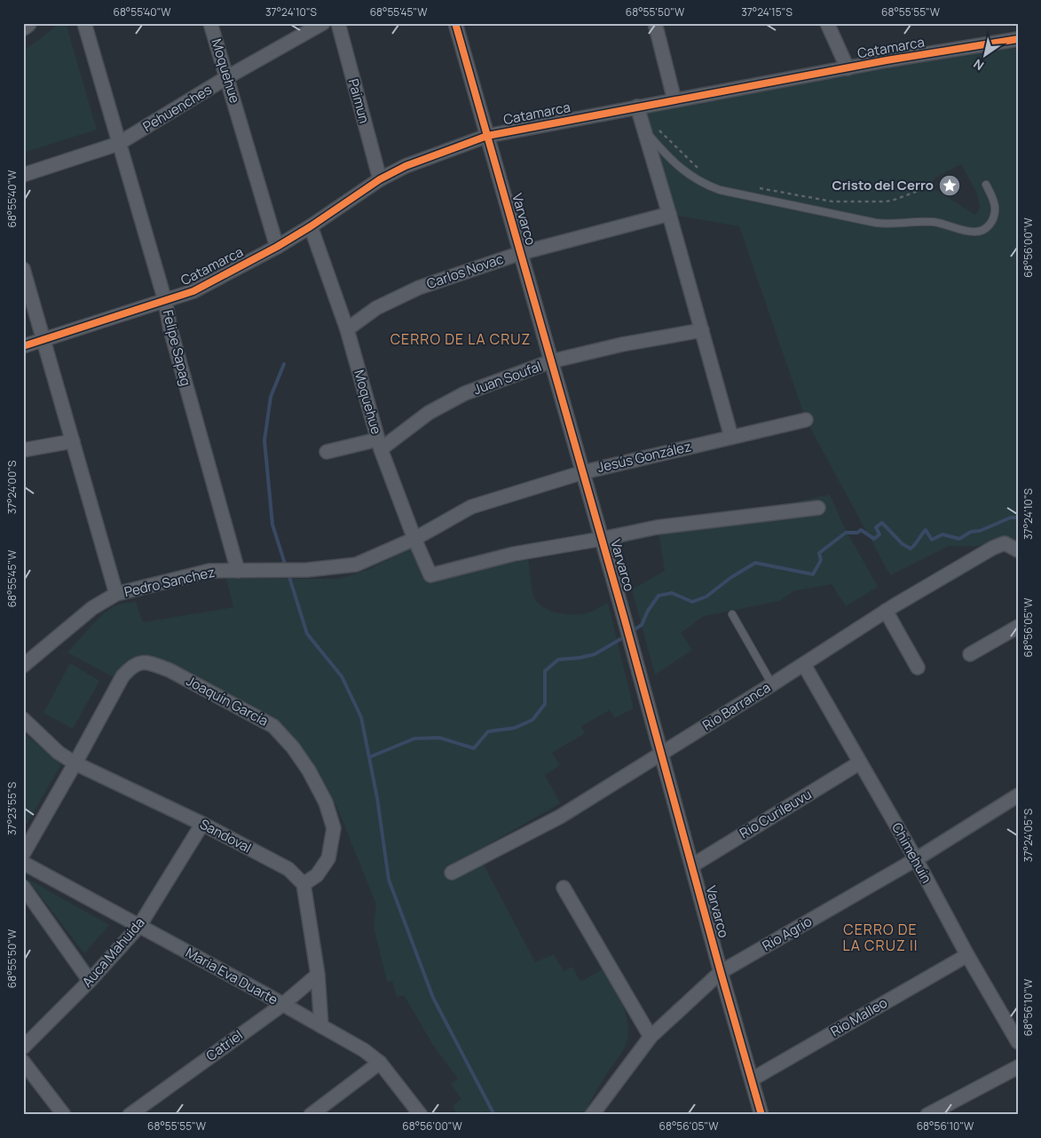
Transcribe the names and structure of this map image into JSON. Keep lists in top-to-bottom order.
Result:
{
  "streets": {
    "street": [
      "Catamarca",
      "Moquehue",
      "Paimun",
      "Pehuenches",
      "Varvarco",
      "Carlos Novac",
      "Felipe Sapag",
      "Juan Soufal",
      "Jesús González",
      "Pedro Sanchez",
      "Joaquín García",
      "Rio Barranca",
      "Rio Curileuvu",
      "Sandoval",
      "Chimehuin",
      "Rio Agrio",
      "Auca Mahuida",
      "Maria Eva Duarte",
      "Rio Malleo",
      "Catriel"
    ]
  },
  "crossings": [
    ["Catamarca", "Moquehue"],
    ["Catamarca", "Paimun"],
    ["Catamarca", "Varvarco"],
    ["Catamarca", "Felipe Sapag"],
    ["Moquehue", "Pehuenches"],
    ["Moquehue", "Varvarco"],
    ["Moquehue", "Carlos Novac"],
    ["Moquehue", "Juan Soufal"],
    ["Moquehue", "Jesús González"],
    ["Moquehue", "Pedro Sanchez"],
    ["Pehuenches", "Felipe Sapag"],
    ["Varvarco", "Carlos Novac"],
    ["Varvarco", "Juan Soufal"],
    ["Varvarco", "Jesús González"],
    ["Varvarco", "Rio Barranca"],
    ["Varvarco", "Rio Curileuvu"],
    ["Varvarco", "Rio Agrio"],
    ["Varvarco", "Rio Malleo"],
    ["Felipe Sapag", "Pedro Sanchez"],
    ["Jesús González", "Pedro Sanchez"],
    ["Joaquín García", "Sandoval"],
    ["Rio Barranca", "Chimehuin"],
    ["Rio Curileuvu", "Chimehuin"],
    ["Sandoval", "Auca Mahuida"],
    ["Chimehuin", "Rio Agrio"],
    ["Chimehuin", "Rio Malleo"],
    ["Auca Mahuida", "Maria Eva Duarte"],
    ["Maria Eva Duarte", "Catriel"]
  ],
  "districts": ["CERRO DE LA CRUZ", "CERRO DE LA CRUZ II"],
  "places": {
    "place": ["Cristo del Cerro"]
  },
  "north": "bottom left",
  "coordinates": [
    "68°55'40\"W",
    "37°24'10\"S",
    "68°55'45\"W",
    "68°55'50\"W",
    "37°24'15\"S",
    "68°55'55\"W",
    "68°56'00\"W",
    "37°24'00\"S",
    "68°56'05\"W",
    "37°23'55\"S",
    "37°24'05\"S",
    "68°56'10\"W"
  ]
}
